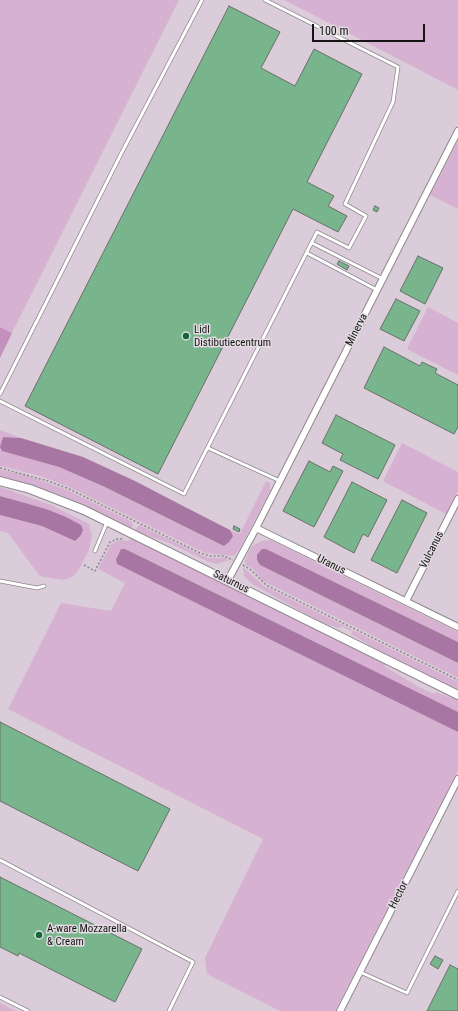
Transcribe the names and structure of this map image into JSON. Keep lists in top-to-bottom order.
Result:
{
  "streets": {
    "main road": ["Saturnus"],
    "street": [
      "Minerva",
      "Vulcanus",
      "Uranus",
      "Hector"
    ]
  },
  "crossings": [
    ["Minerva", "Uranus"],
    ["Vulcanus", "Uranus"]
  ],
  "places": ["Lidl Distibutiecentrum", "A-ware Mozzarella & Cream"],
  "scale_bar": "100 m"
}
